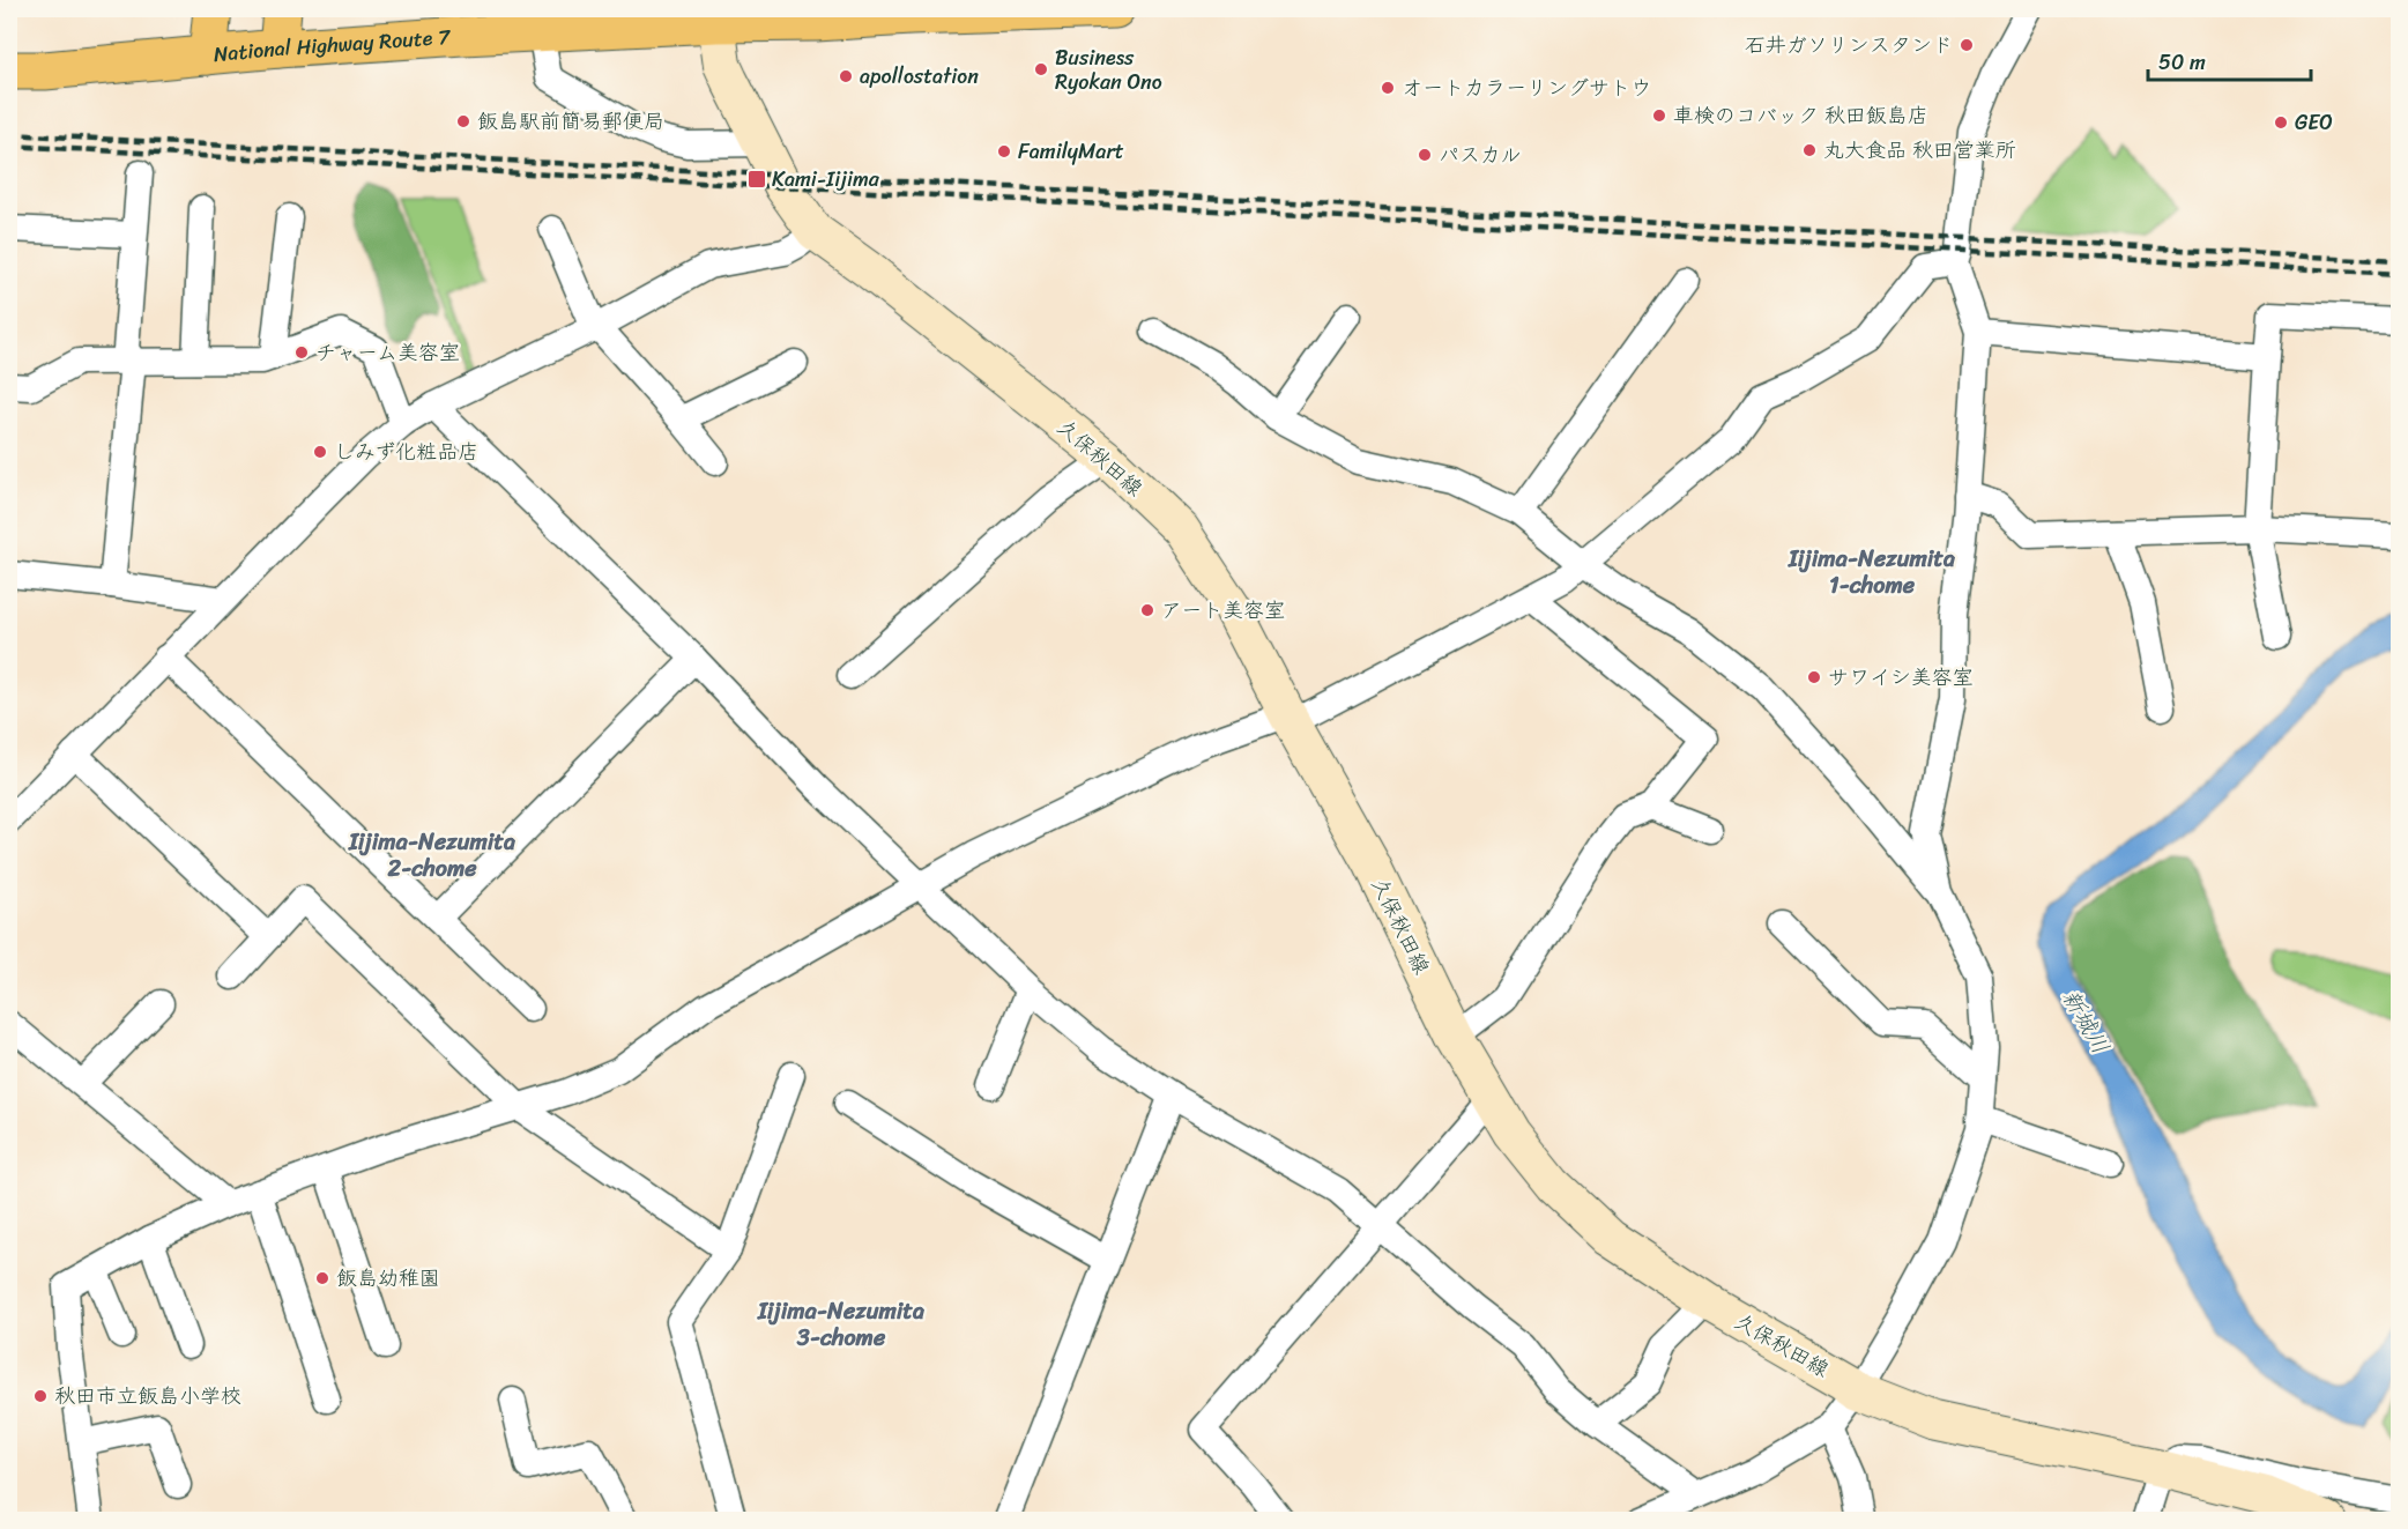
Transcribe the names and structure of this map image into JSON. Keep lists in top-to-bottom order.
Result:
{
  "streets": {
    "main road": ["National Highway Route 7", "久保秋田線"]
  },
  "crossings": [
    ["National Highway Route 7", "久保秋田線"]
  ],
  "districts": ["Iijima-Nezumita 1-chome", "Iijima-Nezumita 2-chome", "Iijima-Nezumita 3-chome"],
  "water": ["新城川"],
  "places": {
    "other": [
      "石井ガソリンスタンド",
      "Business Ryokan Ono",
      "apollostation",
      "オートカラーリングサトウ",
      "車検のコバック 秋田飯島店",
      "飯島駅前簡易郵便局",
      "GEO",
      "丸大食品 秋田営業所",
      "FamilyMart",
      "パスカル",
      "チャーム美容室",
      "しみず化粧品店",
      "アート美容室",
      "サワイシ美容室",
      "飯島幼稚園",
      "秋田市立飯島小学校"
    ],
    "transit": ["Kami-Iijima"]
  },
  "scale_bar": "50 m"
}
